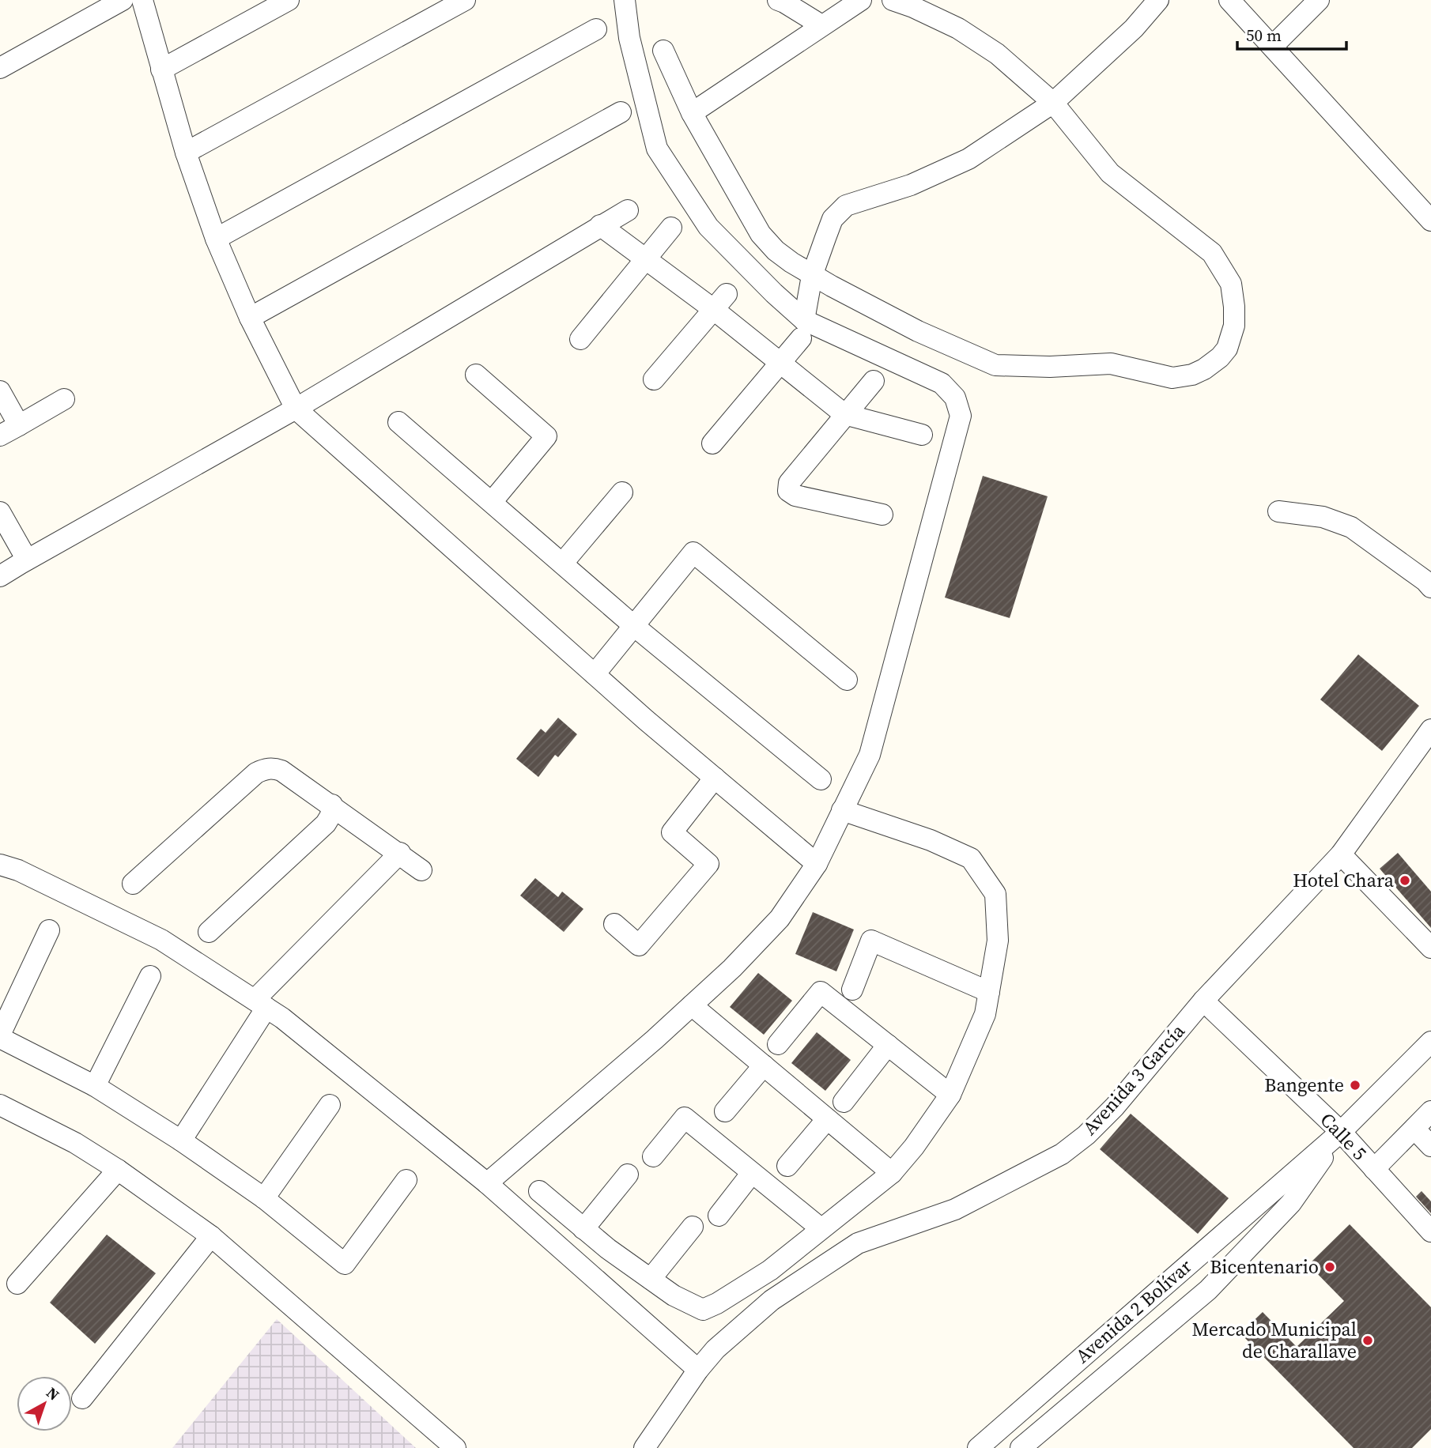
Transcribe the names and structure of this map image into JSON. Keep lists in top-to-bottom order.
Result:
{
  "streets": {
    "street": ["Avenida 3 García", "Calle 5", "Avenida 2 Bolívar"]
  },
  "crossings": [
    ["Avenida 3 García", "Calle 5"],
    ["Calle 5", "Avenida 2 Bolívar"]
  ],
  "places": [
    "Hotel Chara",
    "Bangente",
    "Bicentenario",
    "Mercado Municipal de Charallave"
  ],
  "scale_bar": "50 m",
  "north": "top right"
}
